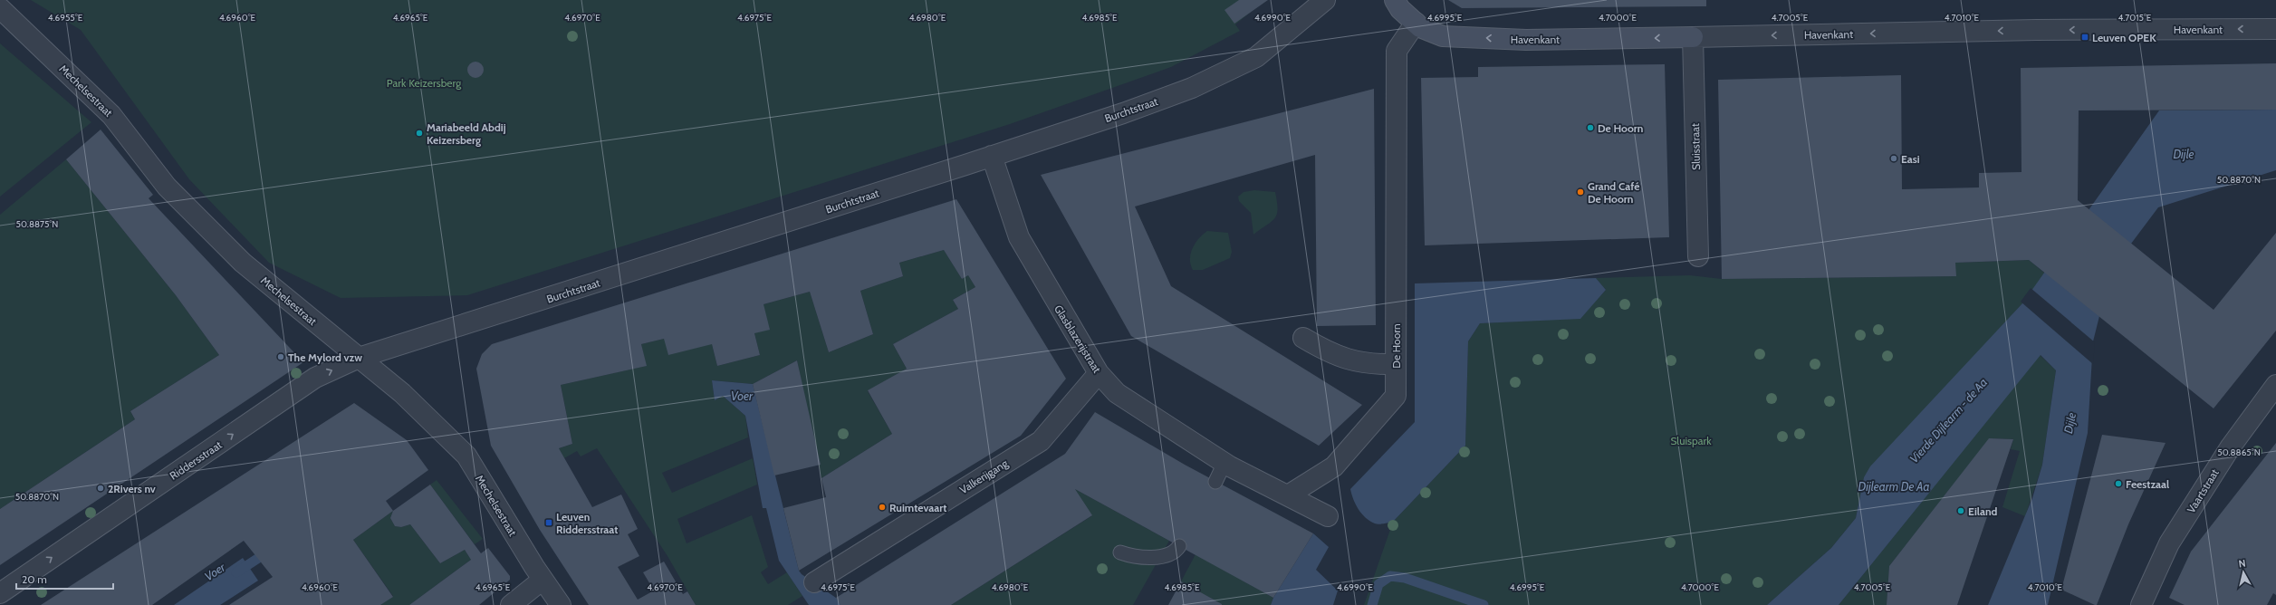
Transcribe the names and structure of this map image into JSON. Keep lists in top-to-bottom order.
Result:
{
  "streets": {
    "street": [
      "Havenkant",
      "Mechelsestraat",
      "Burchtstraat",
      "Sluisstraat",
      "Glasblazerijstraat",
      "De Hoorn",
      "Riddersstraat",
      "Valkerijgang",
      "Vaartstraat"
    ]
  },
  "crossings": [
    ["Havenkant", "Sluisstraat"],
    ["Havenkant", "De Hoorn"],
    ["Mechelsestraat", "Burchtstraat"],
    ["Mechelsestraat", "Riddersstraat"],
    ["Burchtstraat", "Glasblazerijstraat"],
    ["Burchtstraat", "Riddersstraat"],
    ["Glasblazerijstraat", "De Hoorn"],
    ["Glasblazerijstraat", "Valkerijgang"]
  ],
  "one_way": ["Havenkant", "Riddersstraat"],
  "water": [
    "Dijle",
    "Voer",
    "Vierde Dijlearm - de Aa",
    "Dijlearm De Aa"
  ],
  "parks": ["Park Keizersberg", "Sluispark"],
  "places": {
    "transit": ["Leuven OPEK", "Leuven Riddersstraat"],
    "other": [
      "De Hoorn",
      "Mariabeeld Abdij Keizersberg",
      "Easi",
      "Grand Café De Hoorn",
      "The Mylord vzw",
      "Feestzaal",
      "2Rivers nv",
      "Ruimtevaart",
      "Eiland"
    ]
  },
  "scale_bar": "20 m",
  "north": "top",
  "coordinates": [
    "4.6955°E",
    "4.6960°E",
    "4.6965°E",
    "4.6970°E",
    "4.6975°E",
    "4.6980°E",
    "4.6985°E",
    "4.6990°E",
    "4.6995°E",
    "4.7000°E",
    "4.7005°E",
    "4.7010°E",
    "4.7015°E",
    "50.8870°N",
    "50.8875°N",
    "50.8865°N"
  ]
}
